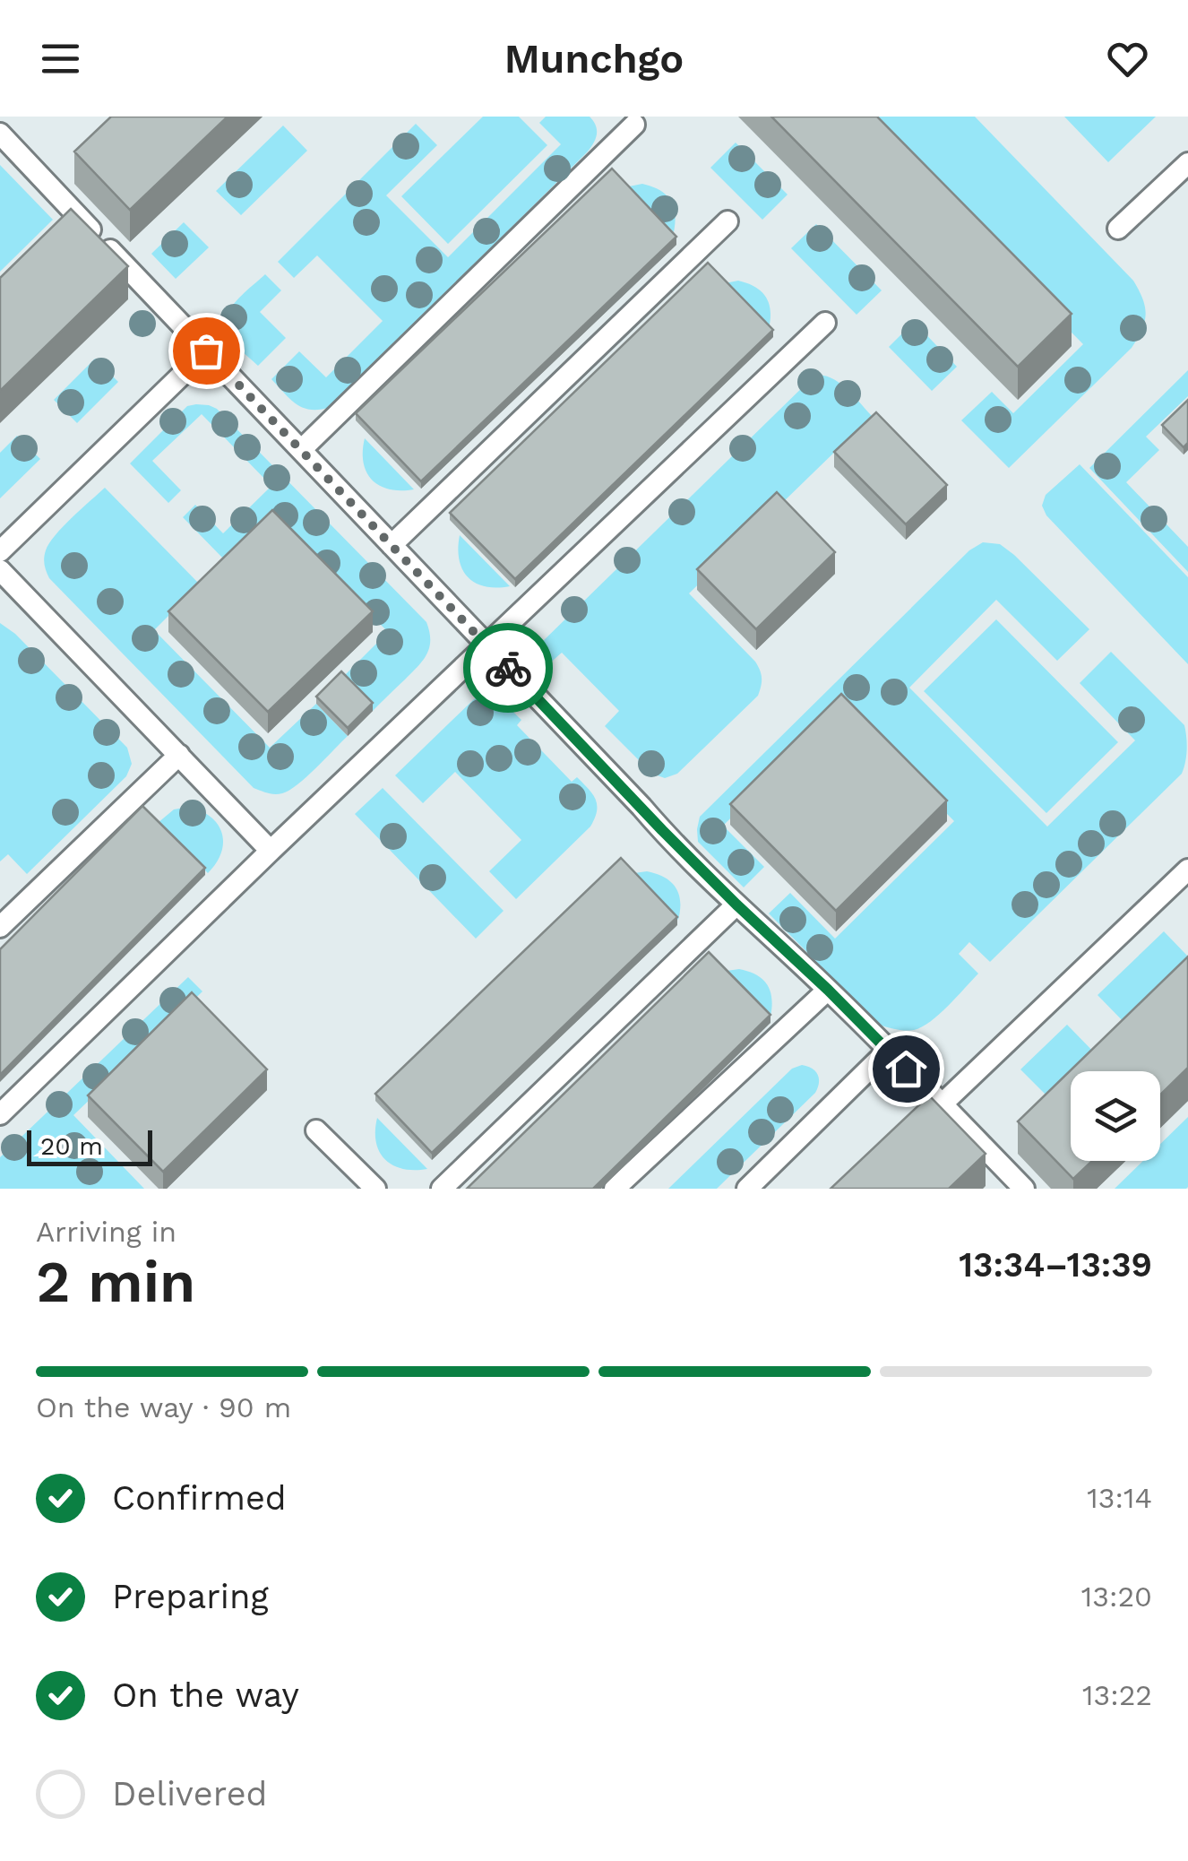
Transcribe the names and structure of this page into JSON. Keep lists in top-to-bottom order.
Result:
{
  "scale_bar": "20 m",
  "page": {
    "header": "Munchgo",
    "scale": "20 m",
    "heading": ["2 min", "Arriving in", "13:34–13:39"],
    "bar": "On the way · 90 m",
    "list": [
      ["Confirmed", "13:14"],
      ["Preparing", "13:20"],
      ["On the way", "13:22"],
      "Delivered"
    ]
  }
}
